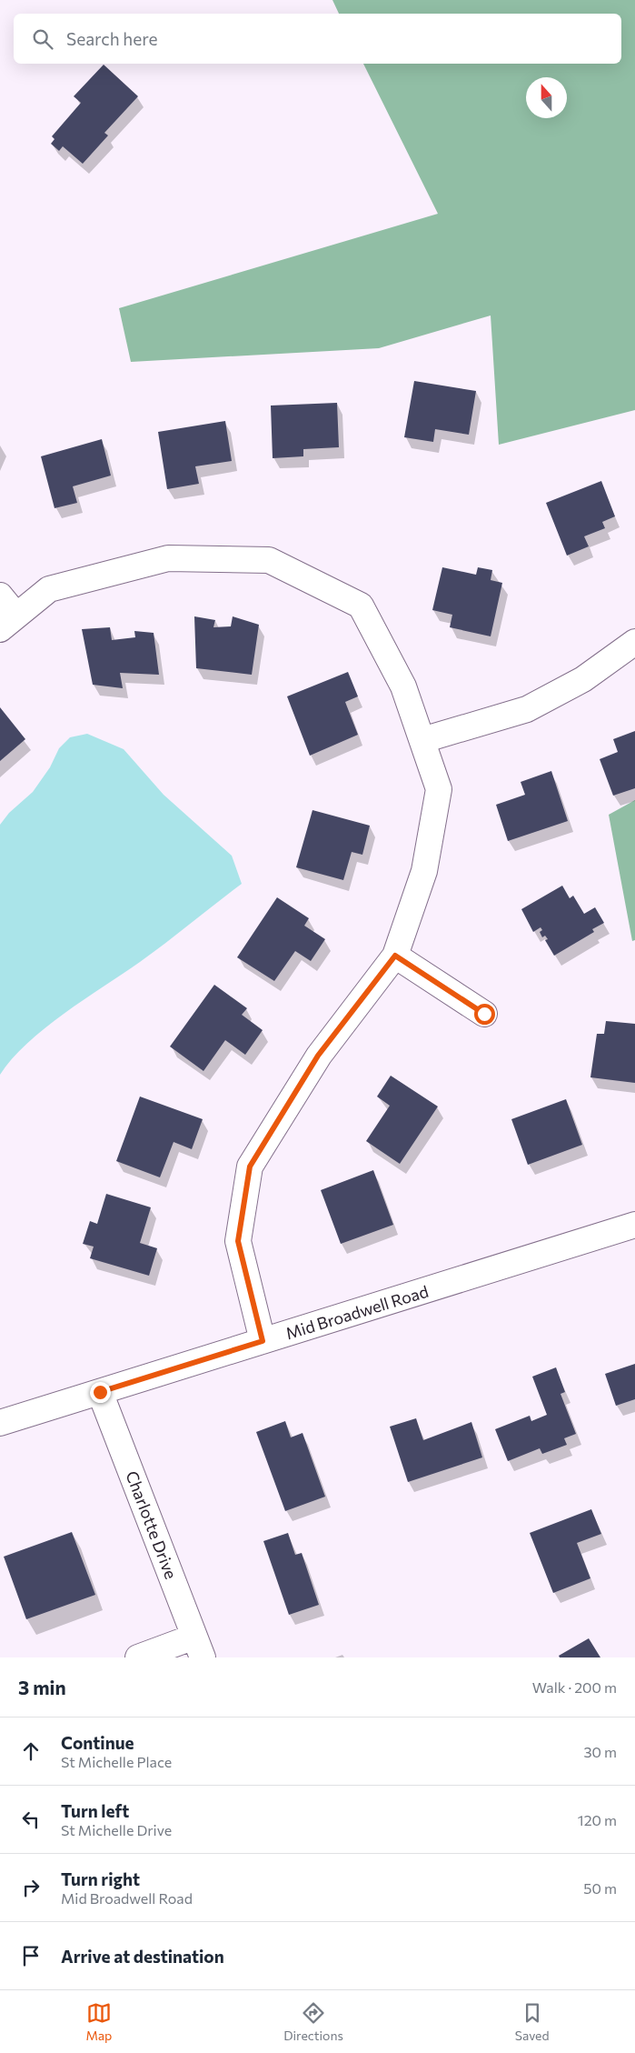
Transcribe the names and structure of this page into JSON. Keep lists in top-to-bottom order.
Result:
{
  "streets": {
    "street": ["Mid Broadwell Road", "Charlotte Drive"]
  },
  "crossings": [
    ["Mid Broadwell Road", "Charlotte Drive"]
  ],
  "north": "top",
  "page": {
    "search": "Search here",
    "heading": ["3 min", "Walk · 200 m"],
    "list": [
      ["Continue", "St Michelle Place", "30 m"],
      ["Turn left", "St Michelle Drive", "120 m"],
      ["Turn right", "Mid Broadwell Road", "50 m"],
      "Arrive at destination"
    ],
    "nav": ["Map", "Directions", "Saved"]
  }
}
